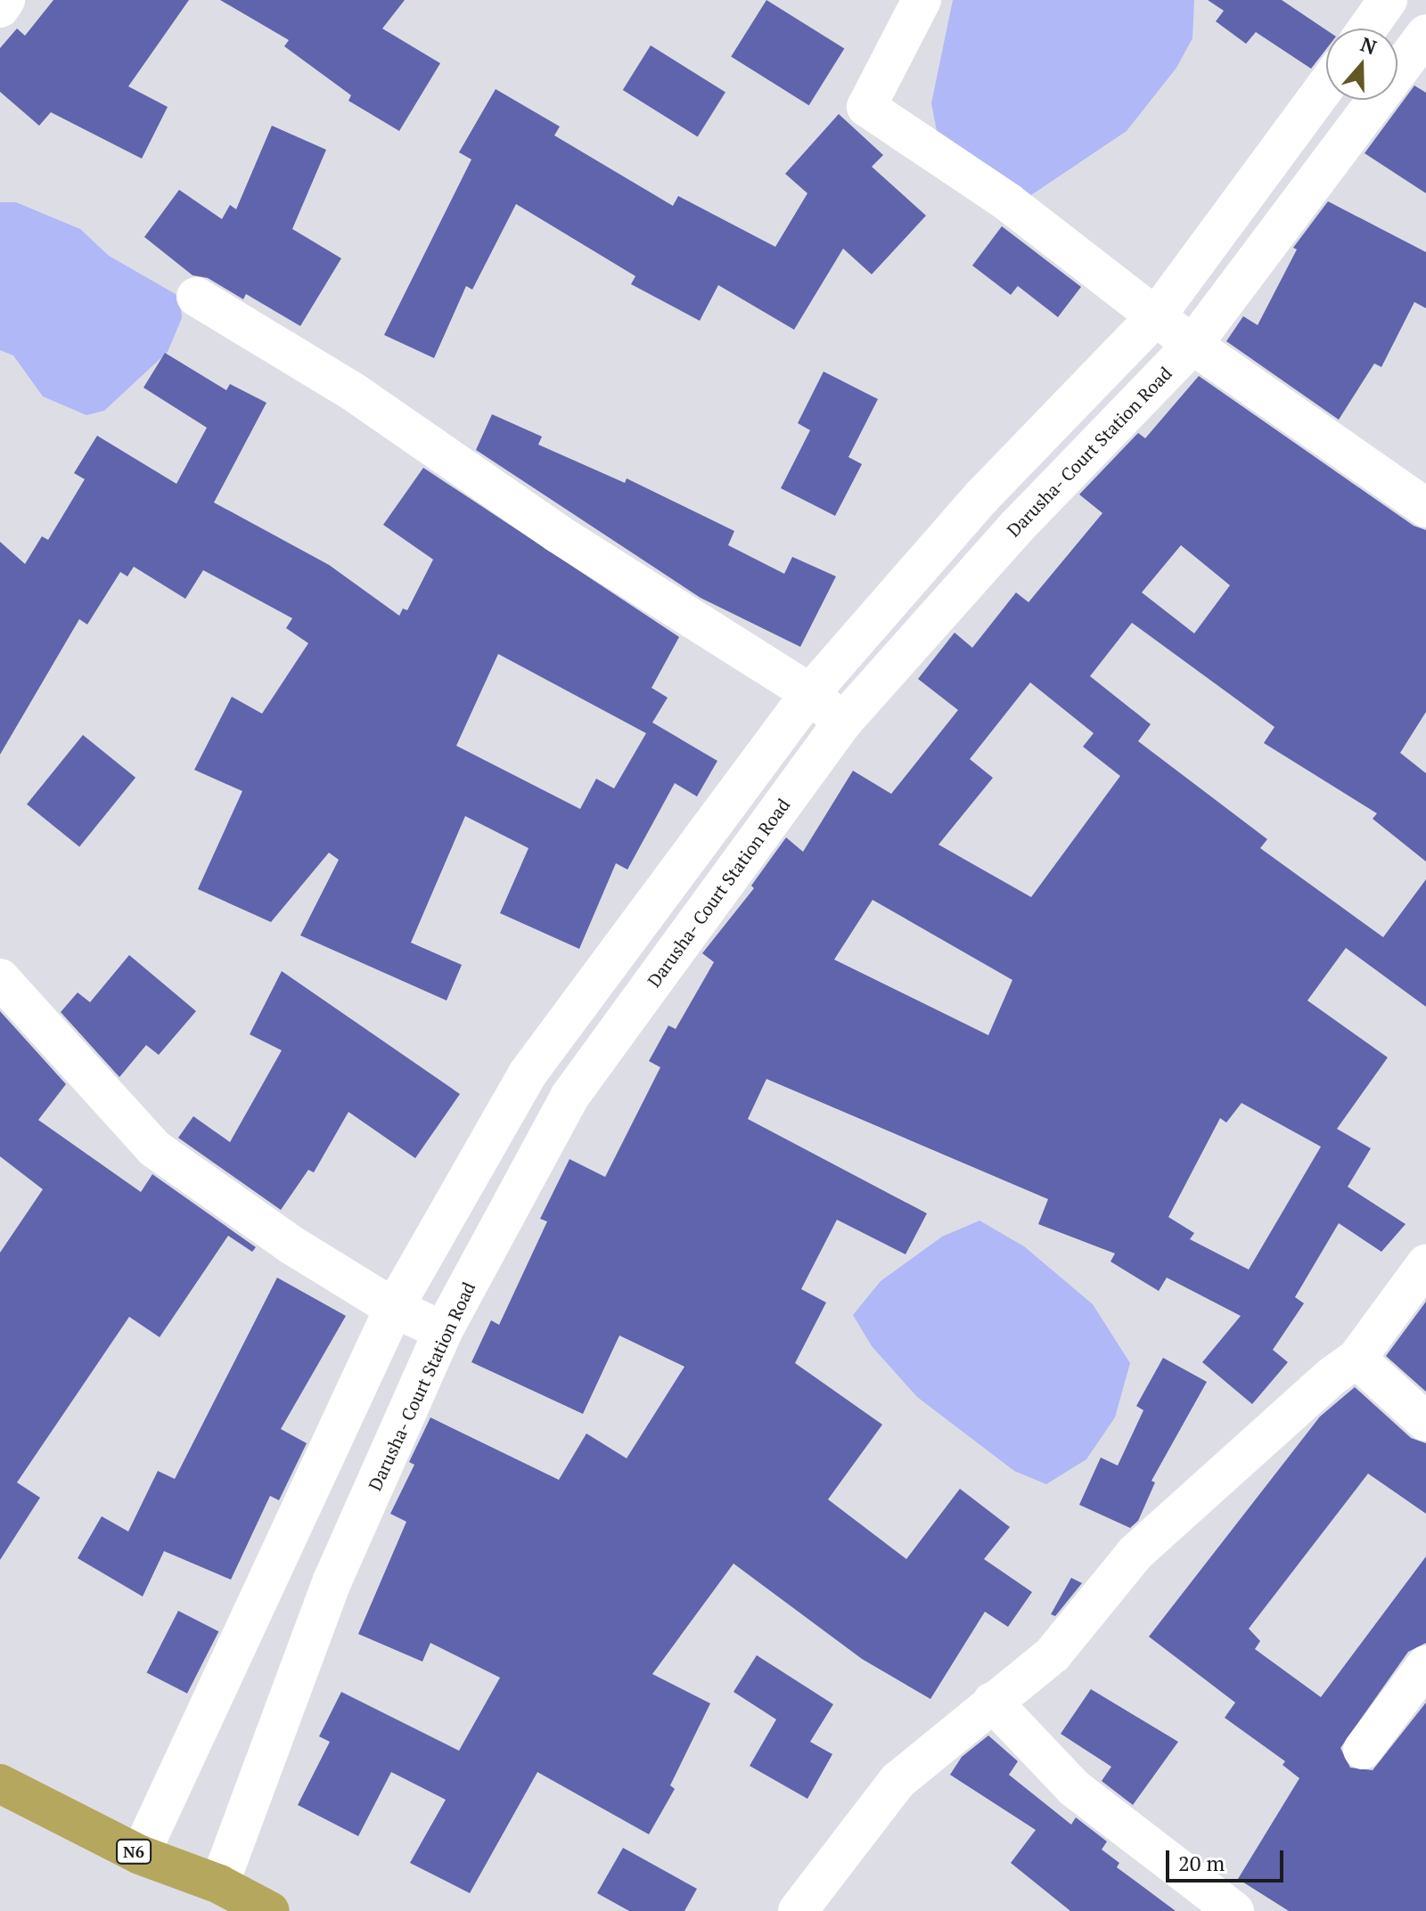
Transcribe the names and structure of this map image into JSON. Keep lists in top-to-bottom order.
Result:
{
  "streets": {
    "highway": ["N6"],
    "street": ["Darusha- Court Station Road"]
  },
  "crossings": [
    ["Darusha- Court Station Road", "N6"]
  ],
  "scale_bar": "20 m",
  "north": "top"
}
